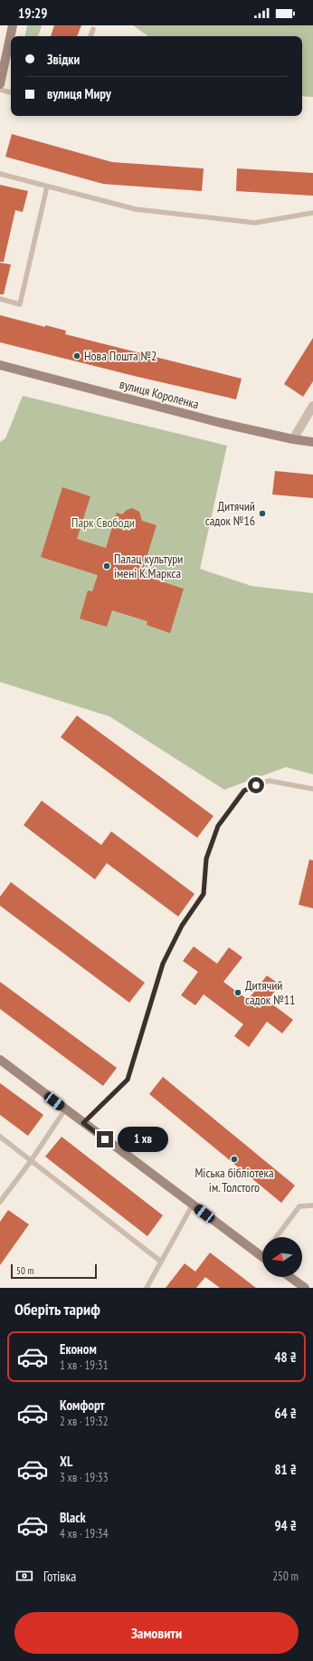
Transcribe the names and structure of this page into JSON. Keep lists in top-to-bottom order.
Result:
{
  "streets": {
    "main road": ["вулиця Короленка"]
  },
  "parks": ["Парк Свободи"],
  "places": [
    "Нова Пошта №2",
    "Дитячий садок №16",
    "Палац культури імені К.Маркса",
    "Дитячий садок №11",
    "Міська бібліотека ім. Толстого"
  ],
  "scale_bar": "50 m",
  "north": "left",
  "page": {
    "status": "19:29",
    "banner": ["Звідки", "вулиця Миру"],
    "bubble": "1 хв",
    "scale": "50 m",
    "heading": "Оберіть тариф",
    "list": [
      {
        "name": "Економ",
        "note": "1 хв · 19:31",
        "value": "48 ₴"
      },
      {
        "name": "Комфорт",
        "note": "2 хв · 19:32",
        "value": "64 ₴"
      },
      {
        "name": "XL",
        "note": "3 хв · 19:33",
        "value": "81 ₴"
      },
      {
        "name": "Black",
        "note": "4 хв · 19:34",
        "value": "94 ₴"
      }
    ],
    "pay": ["Готівка", "250 m"],
    "buttons": "Замовити"
  }
}
